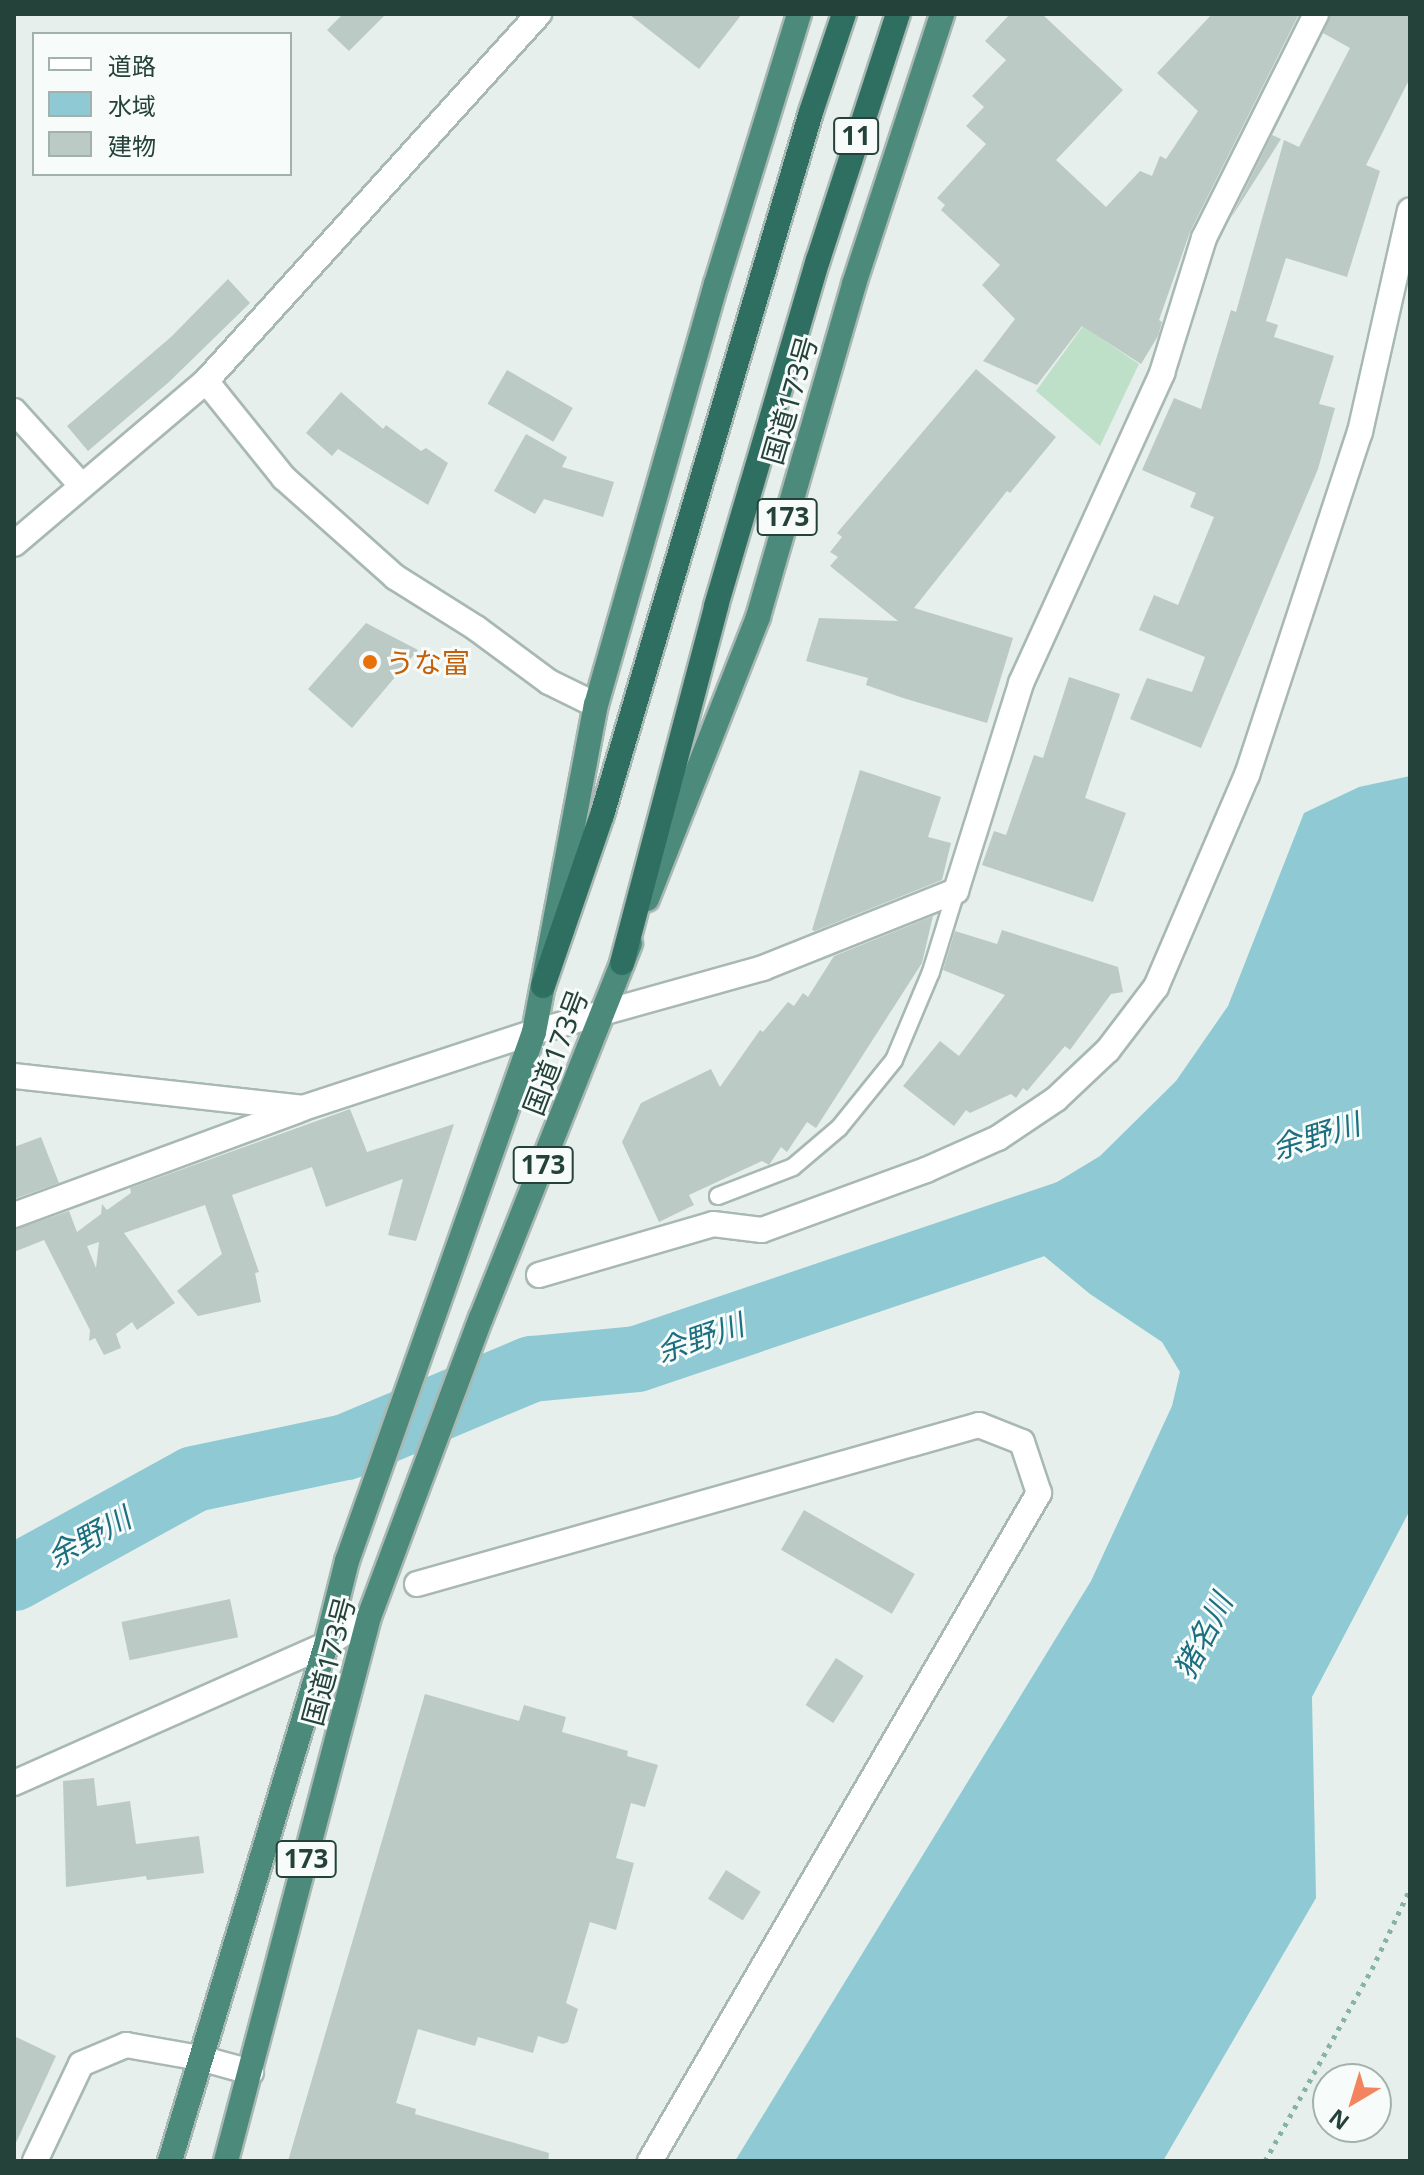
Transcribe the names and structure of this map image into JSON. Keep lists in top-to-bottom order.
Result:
{
  "streets": {
    "highway": ["11", "国道173号", "173"]
  },
  "crossings": [
    ["11", "国道173号"]
  ],
  "water": ["余野川", "猪名川"],
  "places": ["うな富"],
  "legend": ["道路", "水域", "建物"],
  "north": "bottom left"
}
